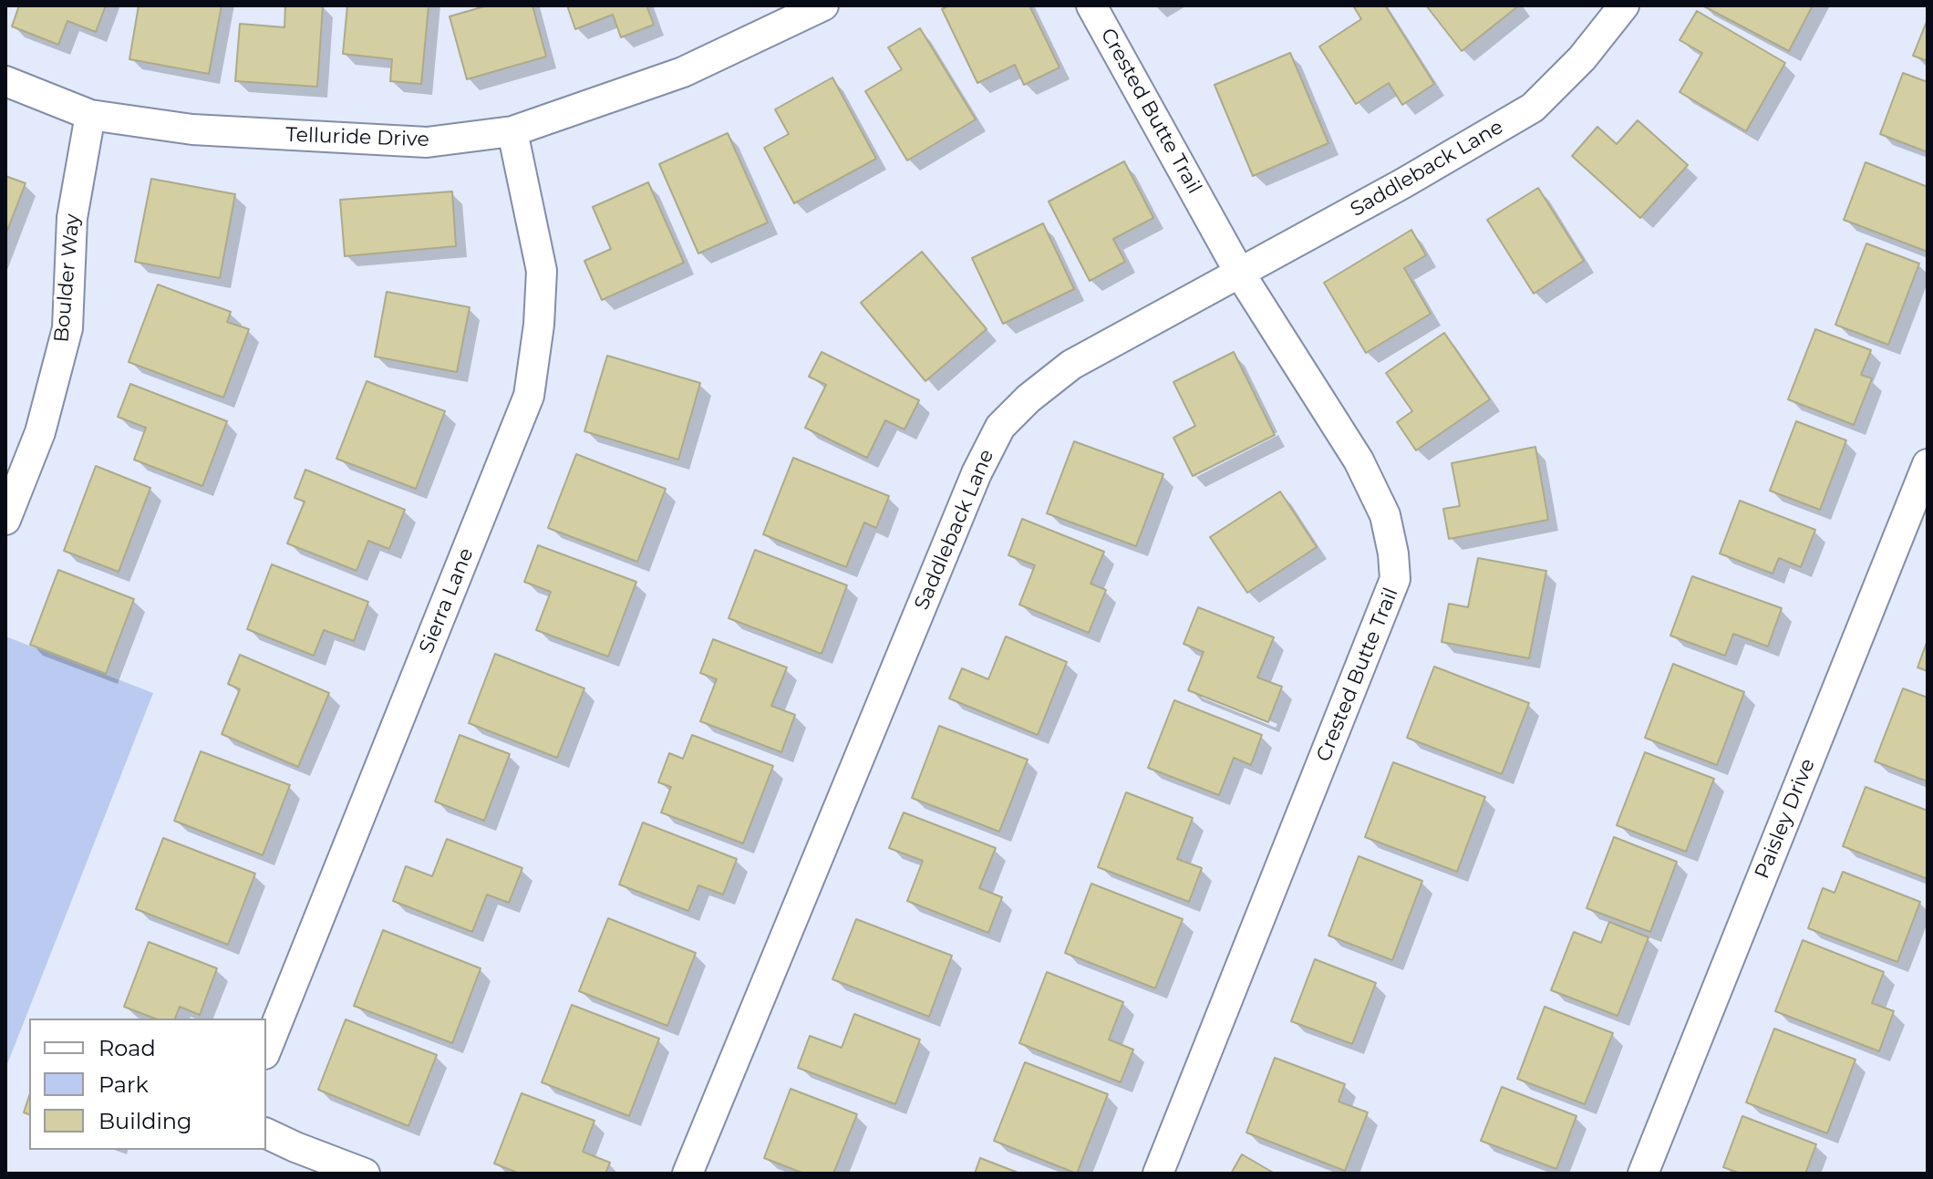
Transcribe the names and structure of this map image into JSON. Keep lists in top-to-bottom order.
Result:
{
  "streets": {
    "street": [
      "Crested Butte Trail",
      "Telluride Drive",
      "Saddleback Lane",
      "Boulder Way",
      "Sierra Lane",
      "Paisley Drive"
    ]
  },
  "crossings": [
    ["Crested Butte Trail", "Saddleback Lane"],
    ["Telluride Drive", "Boulder Way"],
    ["Telluride Drive", "Sierra Lane"]
  ],
  "legend": ["Road", "Park", "Building"]
}
